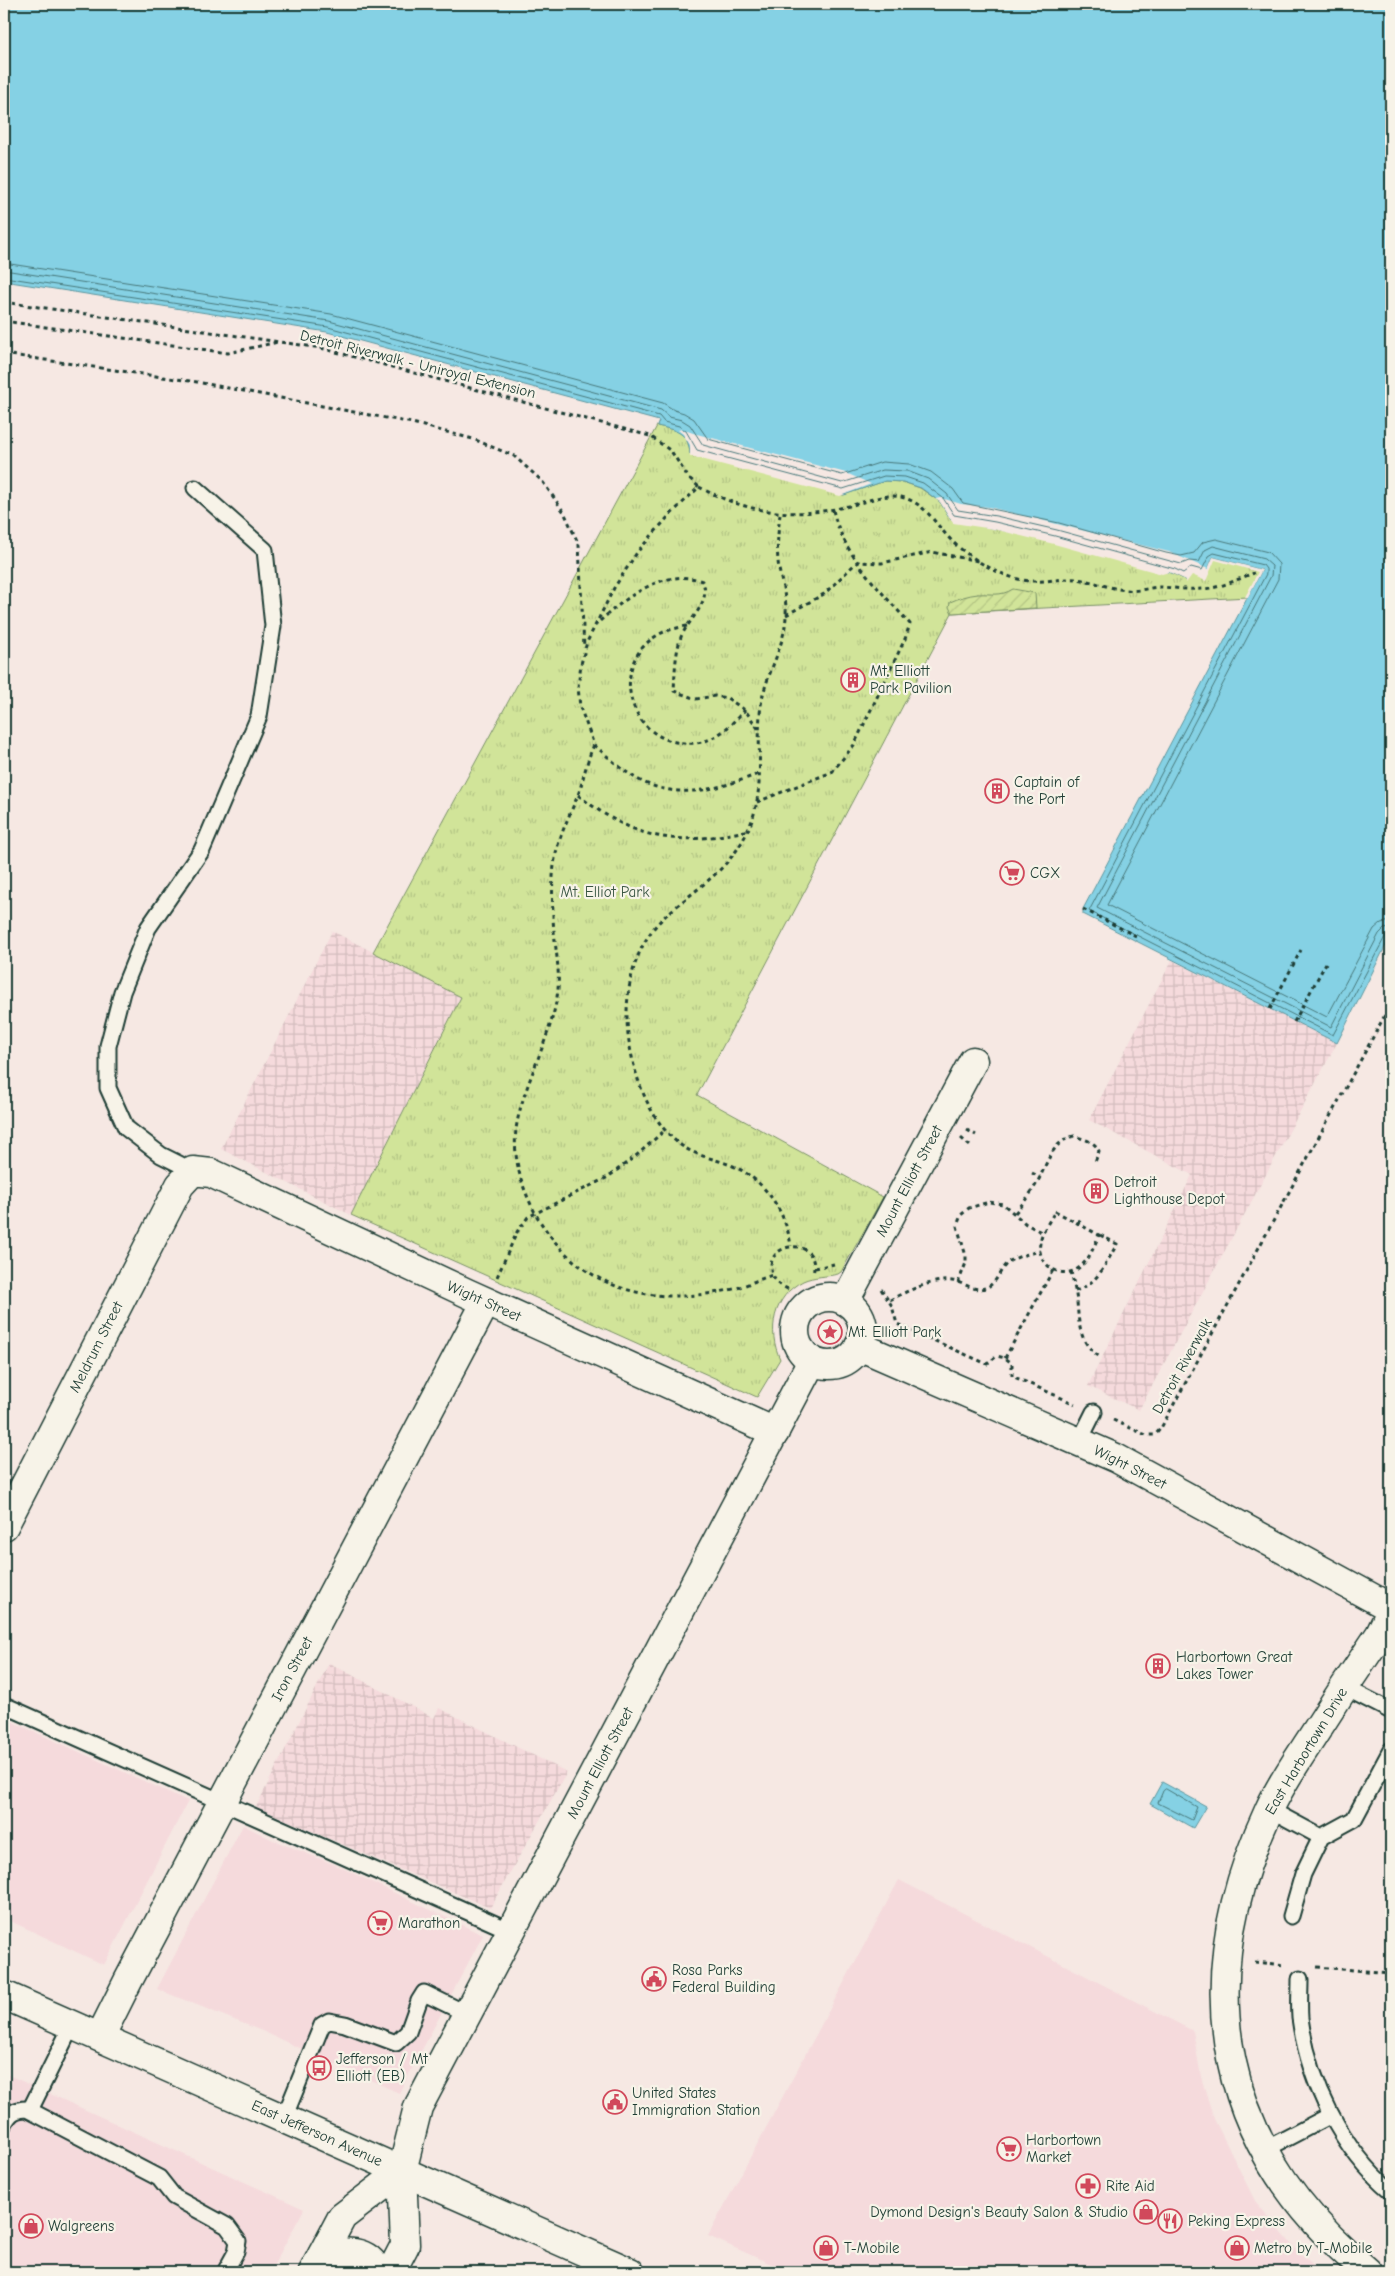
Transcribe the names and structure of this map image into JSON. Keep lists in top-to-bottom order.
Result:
{
  "streets": {
    "street": [
      "Mount Elliott Street",
      "Wight Street",
      "Meldrum Street",
      "Iron Street",
      "East Harbortown Drive",
      "East Jefferson Avenue"
    ],
    "path": ["Detroit Riverwalk - Uniroyal Extension", "Detroit Riverwalk"]
  },
  "crossings": [
    ["Mount Elliott Street", "Wight Street"],
    ["Mount Elliott Street", "East Jefferson Avenue"],
    ["Wight Street", "Meldrum Street"],
    ["Wight Street", "Iron Street"],
    ["Wight Street", "East Harbortown Drive"],
    ["Iron Street", "East Jefferson Avenue"]
  ],
  "parks": ["Mt. Elliot Park"],
  "places": {
    "building": [
      "Mt. Elliott Park Pavilion",
      "Captain of the Port",
      "Detroit Lighthouse Depot",
      "Harbortown Great Lakes Tower"
    ],
    "supermarket": ["CGX", "Marathon", "Harbortown Market"],
    "place": ["Mt. Elliott Park"],
    "public building": ["Rosa Parks Federal Building", "United States Immigration Station"],
    "bus stop": ["Jefferson / Mt Elliott (EB)"],
    "pharmacy": ["Rite Aid"],
    "shop": [
      "Dymond Design's Beauty Salon & Studio",
      "Walgreens",
      "T-Mobile",
      "Metro by T-Mobile"
    ],
    "restaurant": ["Peking Express"]
  }
}
